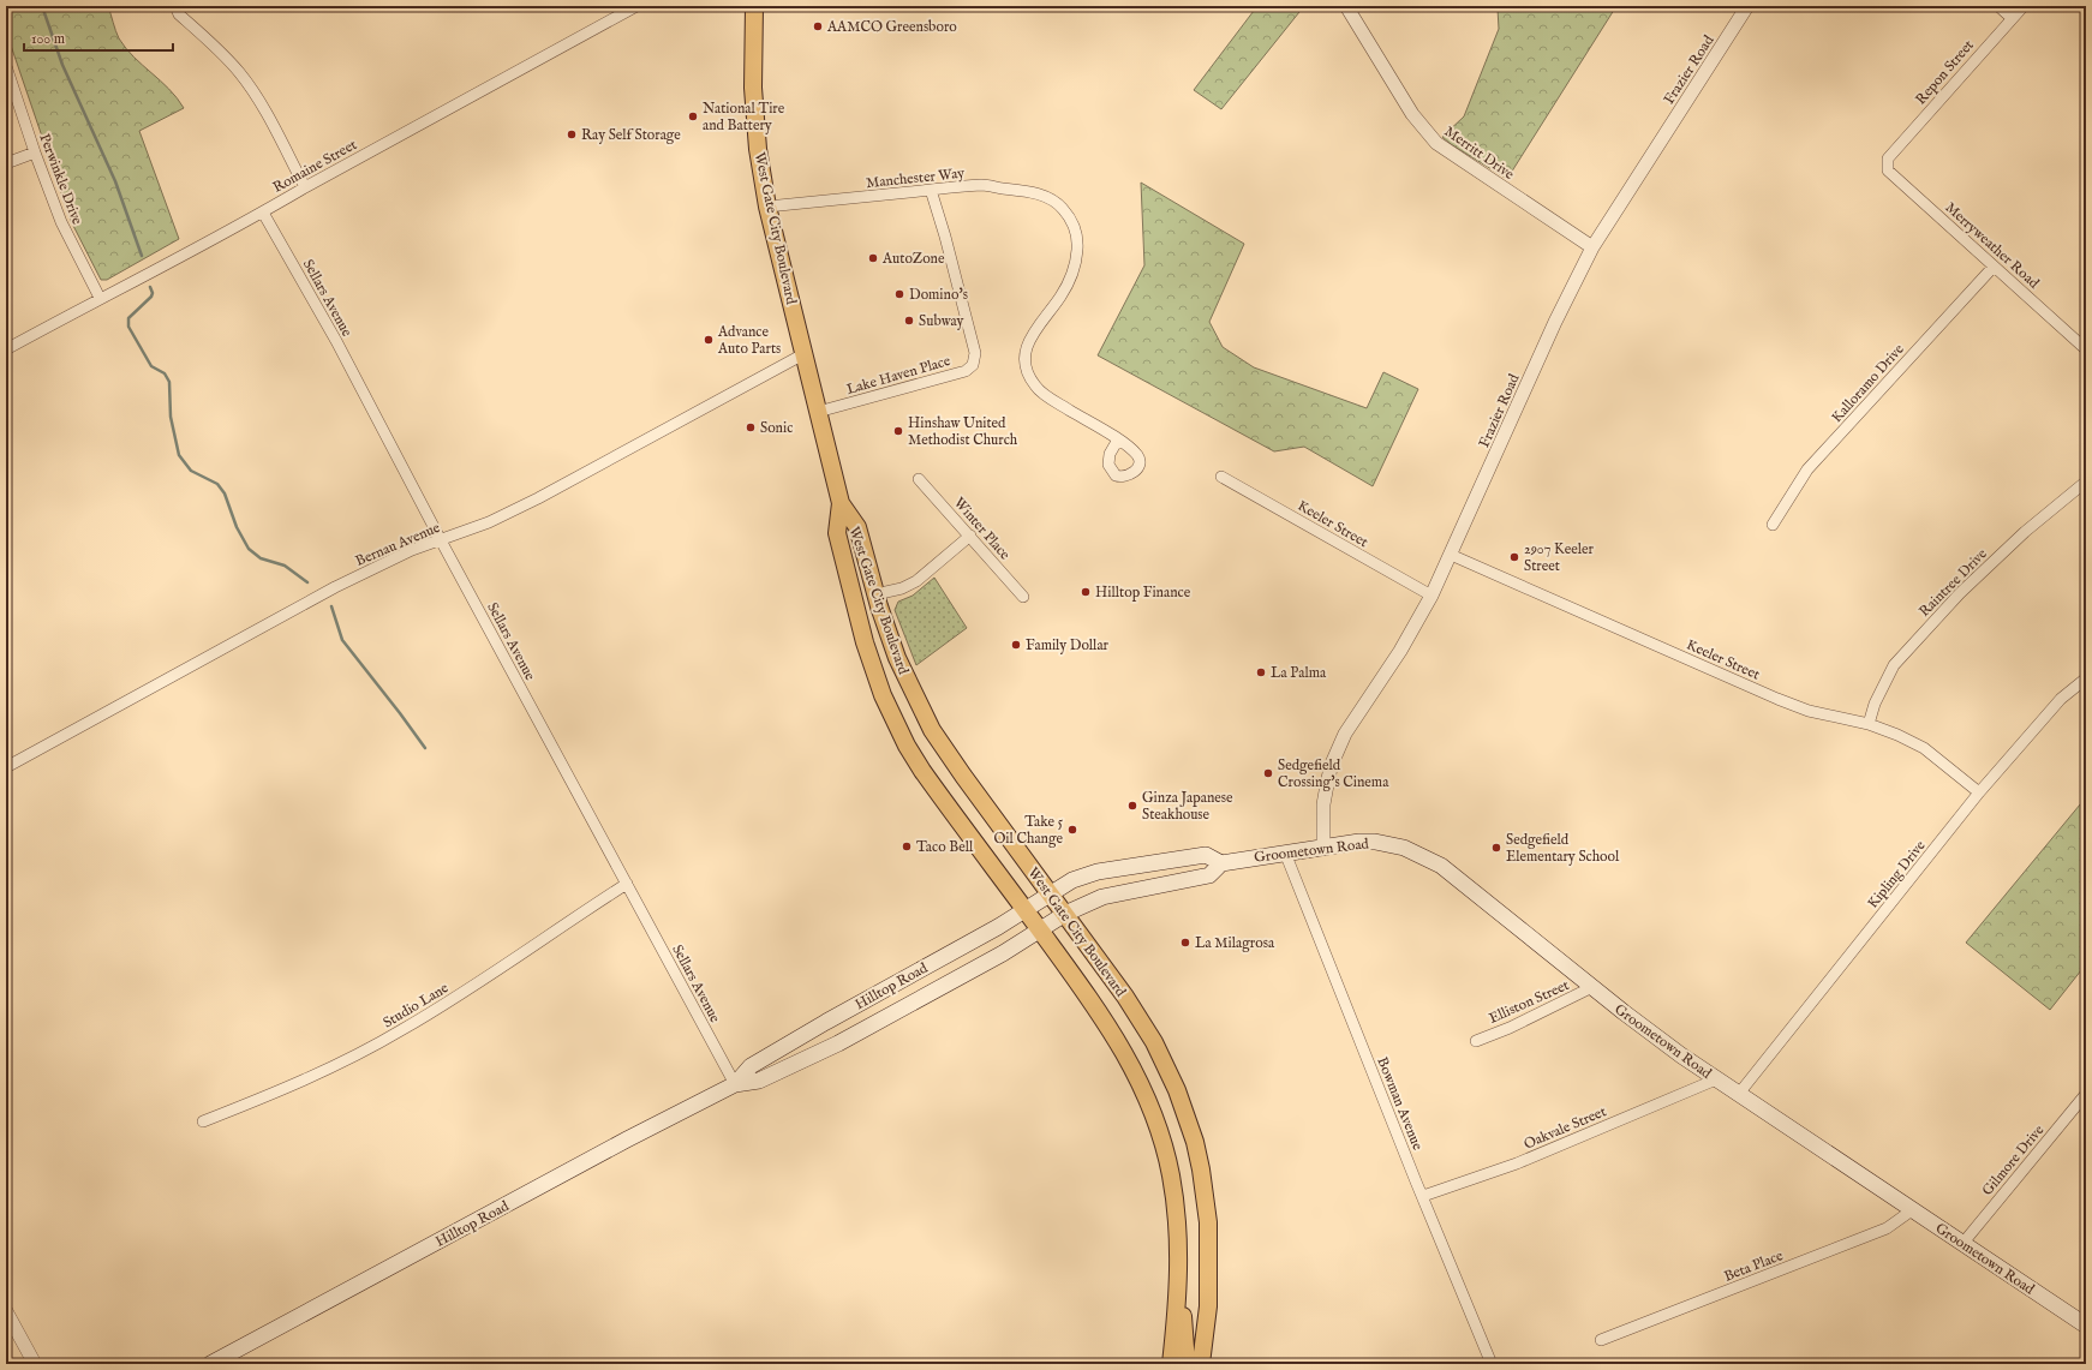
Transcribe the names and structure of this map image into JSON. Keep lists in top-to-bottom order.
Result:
{
  "streets": {
    "main road": ["West Gate City Boulevard", "Groometown Road", "Hilltop Road"],
    "street": [
      "Frazier Road",
      "Repon Street",
      "Merritt Drive",
      "Romaine Street",
      "Manchester Way",
      "Perwinkle Drive",
      "Merryweather Road",
      "Sellars Avenue",
      "Lake Haven Place",
      "Kalloramo Drive",
      "Keeler Street",
      "Winter Place",
      "Bernau Avenue",
      "Raintree Drive",
      "Kipling Drive",
      "Elliston Street",
      "Studio Lane",
      "Bowman Avenue",
      "Oakvale Street",
      "Gilmore Drive",
      "Beta Place"
    ]
  },
  "crossings": [
    ["Frazier Road", "Merritt Drive"],
    ["Frazier Road", "Keeler Street"],
    ["Frazier Road", "Groometown Road"],
    ["Repon Street", "Merryweather Road"],
    ["Romaine Street", "Perwinkle Drive"],
    ["Romaine Street", "Sellars Avenue"],
    ["Manchester Way", "West Gate City Boulevard"],
    ["Manchester Way", "Lake Haven Place"],
    ["West Gate City Boulevard", "Lake Haven Place"],
    ["West Gate City Boulevard", "Bernau Avenue"],
    ["West Gate City Boulevard", "Groometown Road"],
    ["West Gate City Boulevard", "Hilltop Road"],
    ["Merryweather Road", "Kalloramo Drive"],
    ["Sellars Avenue", "Bernau Avenue"],
    ["Sellars Avenue", "Hilltop Road"],
    ["Sellars Avenue", "Studio Lane"],
    ["Keeler Street", "Raintree Drive"],
    ["Keeler Street", "Kipling Drive"],
    ["Groometown Road", "Kipling Drive"],
    ["Groometown Road", "Hilltop Road"],
    ["Groometown Road", "Elliston Street"],
    ["Groometown Road", "Bowman Avenue"],
    ["Groometown Road", "Oakvale Street"],
    ["Groometown Road", "Gilmore Drive"],
    ["Groometown Road", "Beta Place"],
    ["Bowman Avenue", "Oakvale Street"]
  ],
  "places": [
    "AAMCO Greensboro",
    "National Tire and Battery",
    "Ray Self Storage",
    "AutoZone",
    "Domino's",
    "Subway",
    "Advance Auto Parts",
    "Sonic",
    "Hinshaw United Methodist Church",
    "2907 Keeler Street",
    "Hilltop Finance",
    "Family Dollar",
    "La Palma",
    "Sedgefield Crossing's Cinema",
    "Ginza Japanese Steakhouse",
    "Take 5 Oil Change",
    "Taco Bell",
    "Sedgefield Elementary School",
    "La Milagrosa"
  ],
  "scale_bar": "100 m"
}
